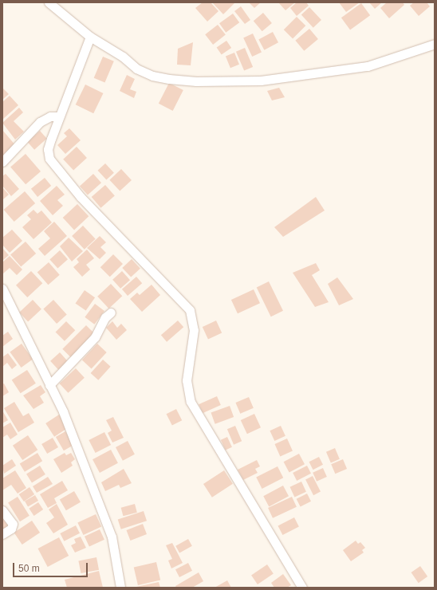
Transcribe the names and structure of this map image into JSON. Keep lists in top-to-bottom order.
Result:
{
  "scale_bar": "50 m"
}
